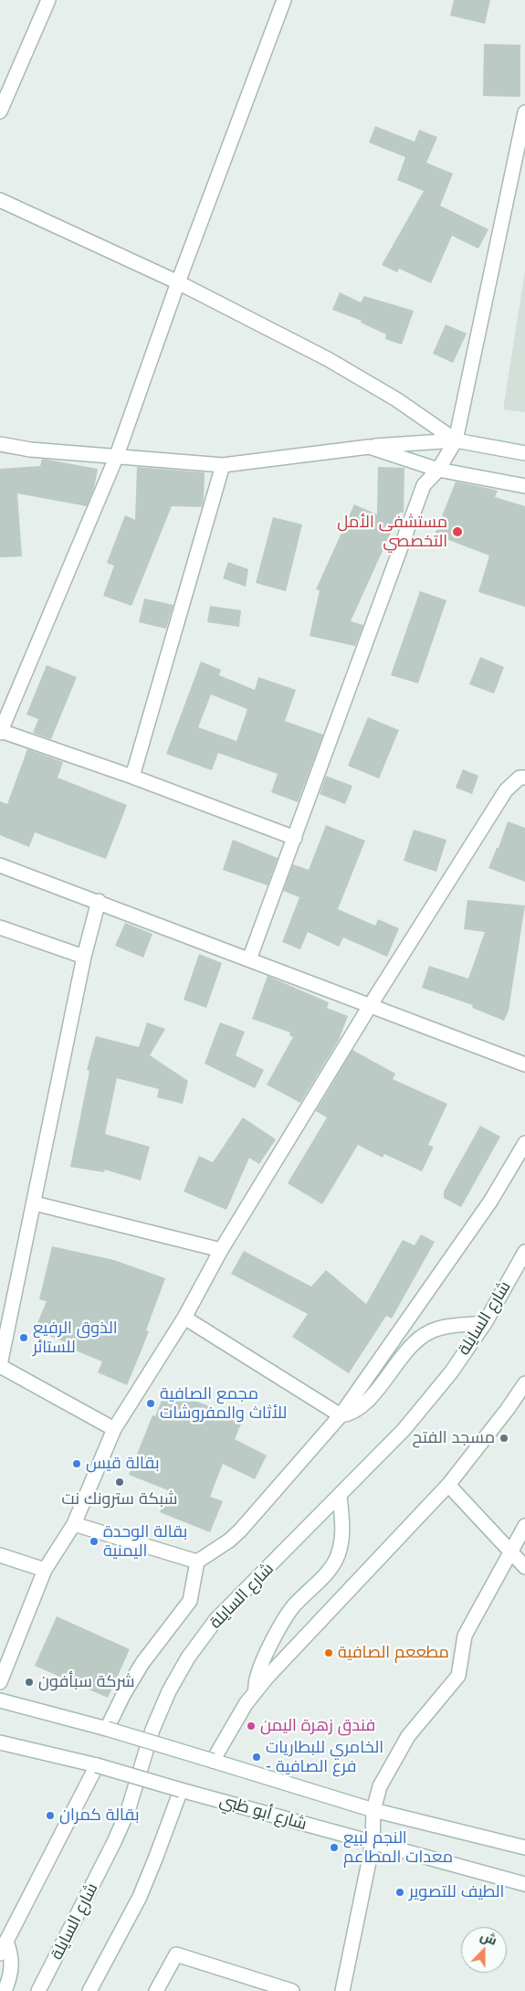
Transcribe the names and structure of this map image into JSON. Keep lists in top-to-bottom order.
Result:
{
  "streets": {
    "street": ["شارع السايلة", "شارع أبو ظبي"]
  },
  "places": [
    "مستشفى الأمل التخصصي",
    "الذوق الرفيع للستائر",
    "مجمع الصافية للأثاث والمفروشات",
    "مسجد الفتح",
    "بقالة قيس",
    "شبكة سترونك نت",
    "بقالة الوحدة اليمنية",
    "مطععم الصافية",
    "شركة سبأفون",
    "فندق زهرة اليمن",
    "الخامري للبطاريات - فرع الصافية",
    "بقالة كمران",
    "النجم لبيع معدات المطاعم",
    "الطيف للتصوير"
  ],
  "north": "top"
}
